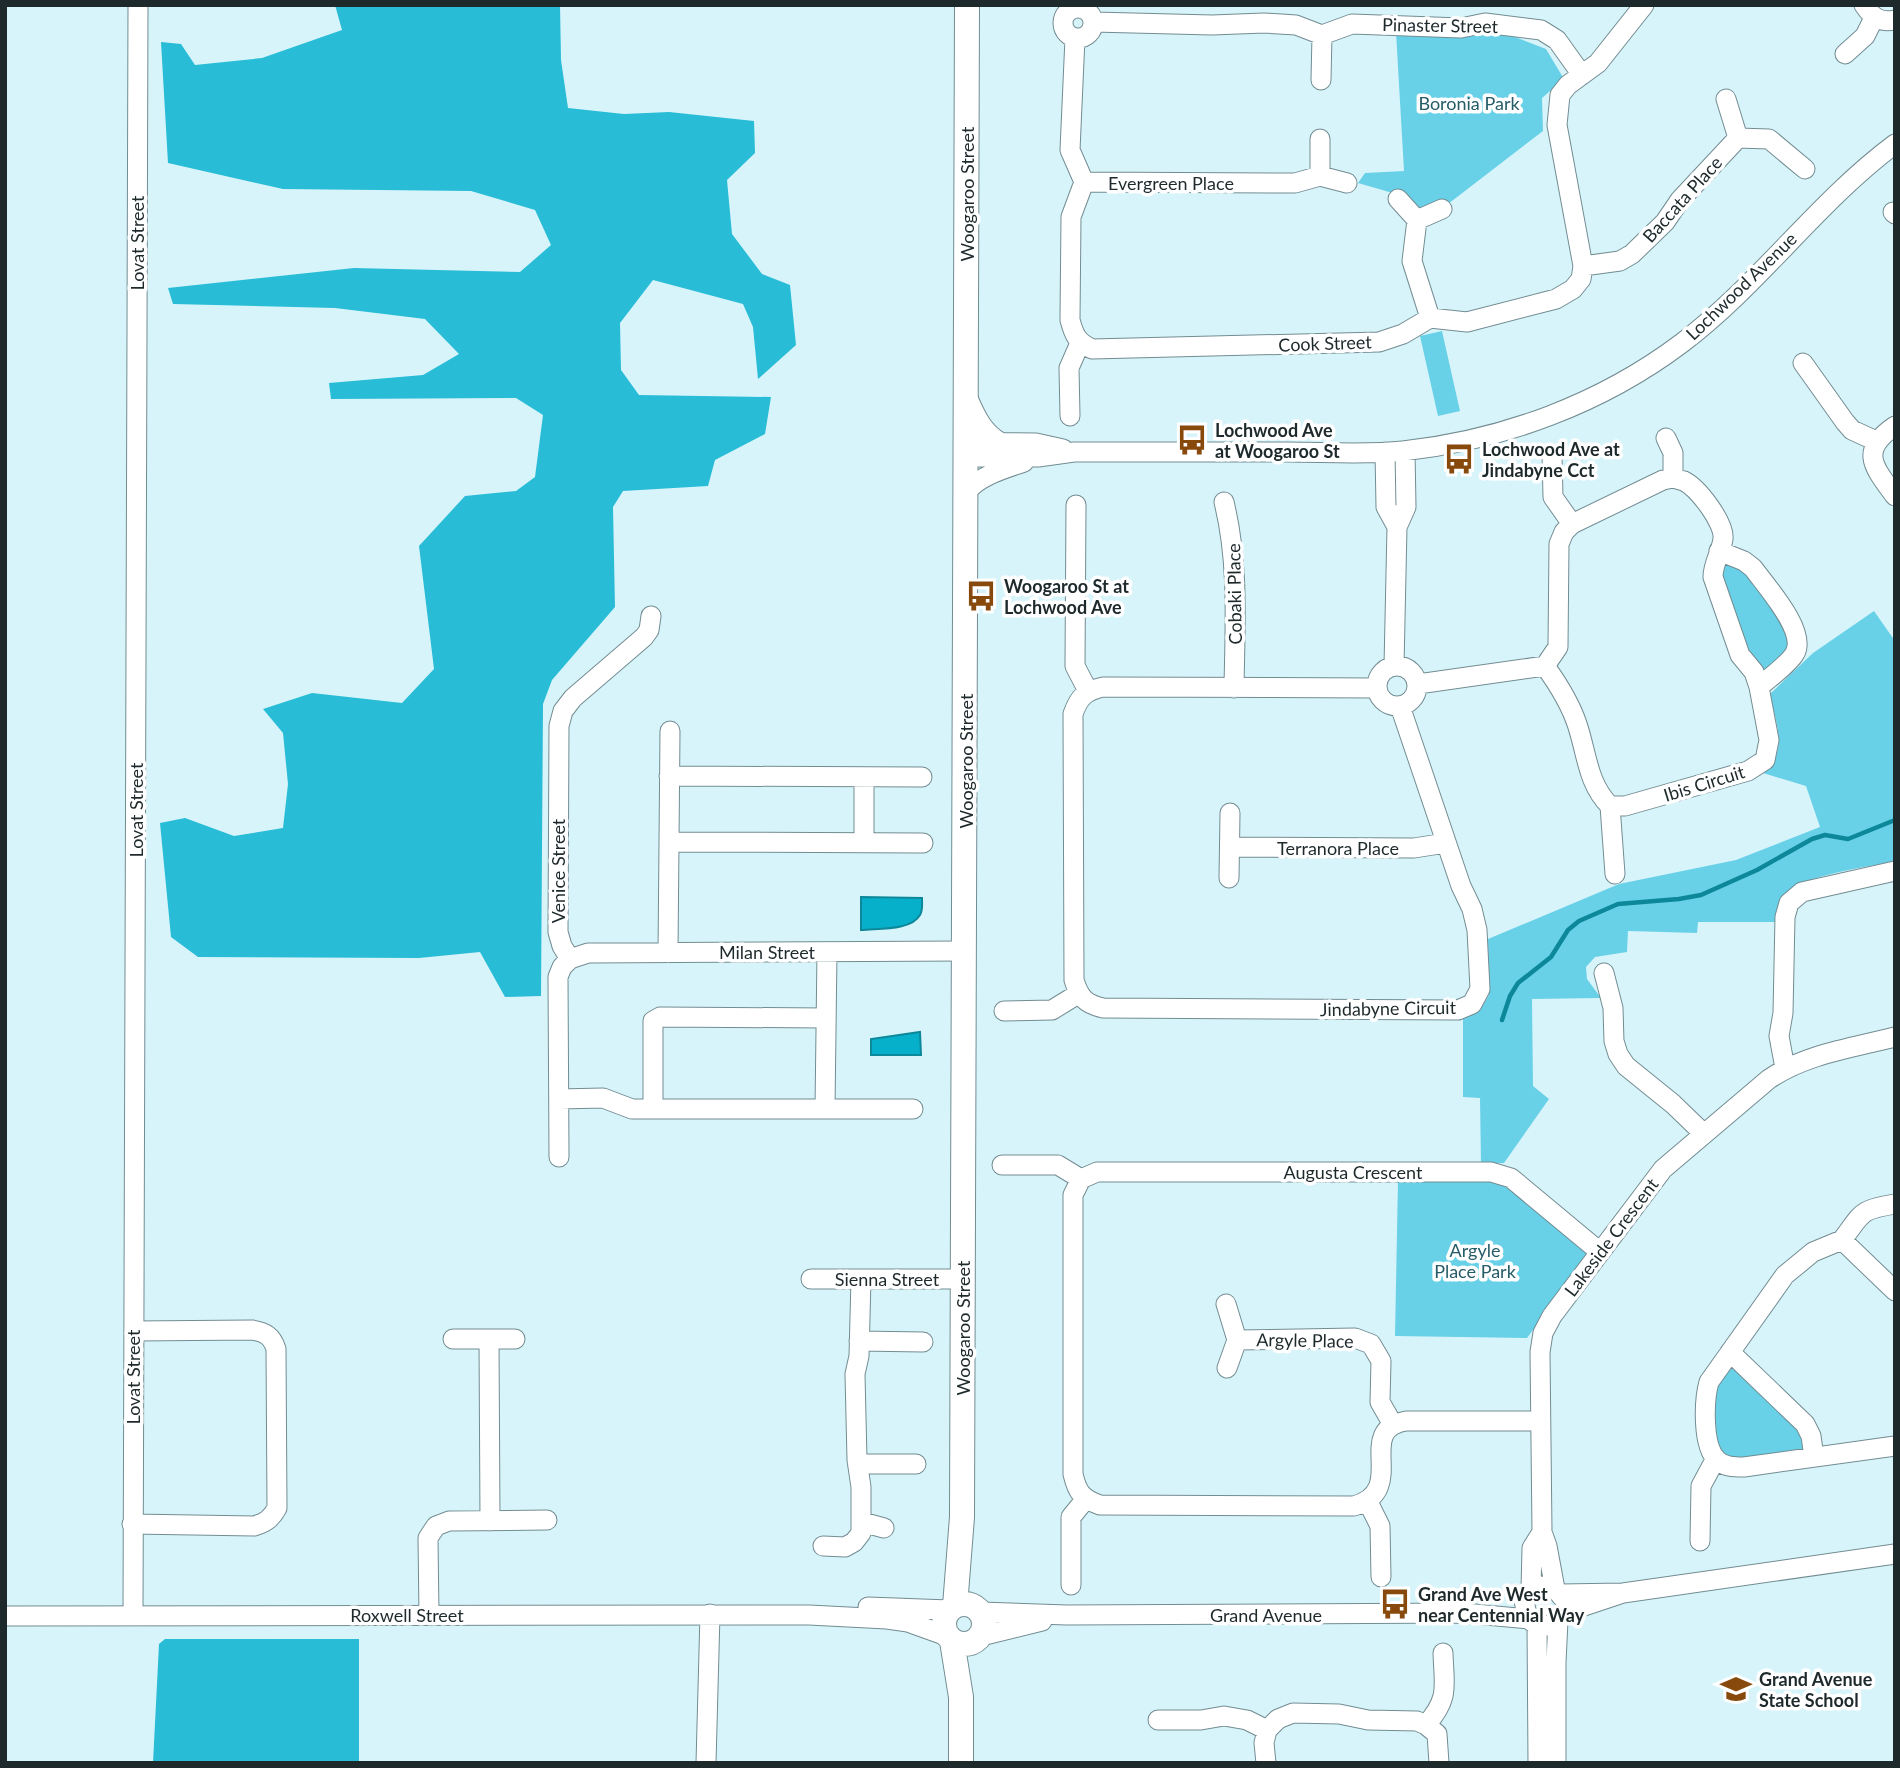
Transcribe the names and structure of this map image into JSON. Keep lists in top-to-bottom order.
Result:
{
  "streets": {
    "main road": ["Woogaroo Street"],
    "street": [
      "Pinaster Street",
      "Evergreen Place",
      "Baccata Place",
      "Lovat Street",
      "Lochwood Avenue",
      "Cook Street",
      "Cobaki Place",
      "Ibis Circuit",
      "Terranora Place",
      "Venice Street",
      "Milan Street",
      "Jindabyne Circuit",
      "Augusta Crescent",
      "Lakeside Crescent",
      "Sienna Street",
      "Argyle Place",
      "Roxwell Street",
      "Grand Avenue"
    ]
  },
  "crossings": [
    ["Woogaroo Street", "Lochwood Avenue"],
    ["Woogaroo Street", "Milan Street"],
    ["Woogaroo Street", "Sienna Street"],
    ["Woogaroo Street", "Roxwell Street"],
    ["Woogaroo Street", "Grand Avenue"],
    ["Lovat Street", "Roxwell Street"],
    ["Terranora Place", "Jindabyne Circuit"],
    ["Venice Street", "Milan Street"],
    ["Augusta Crescent", "Lakeside Crescent"],
    ["Lakeside Crescent", "Grand Avenue"],
    ["Roxwell Street", "Grand Avenue"]
  ],
  "parks": ["Boronia Park", "Argyle Place Park"],
  "places": {
    "bus stop": [
      "Lochwood Ave at Woogaroo St",
      "Lochwood Ave at Jindabyne Cct",
      "Woogaroo St at Lochwood Ave",
      "Grand Ave West near Centennial Way"
    ],
    "school or university": ["Grand Avenue State School"]
  }
}
